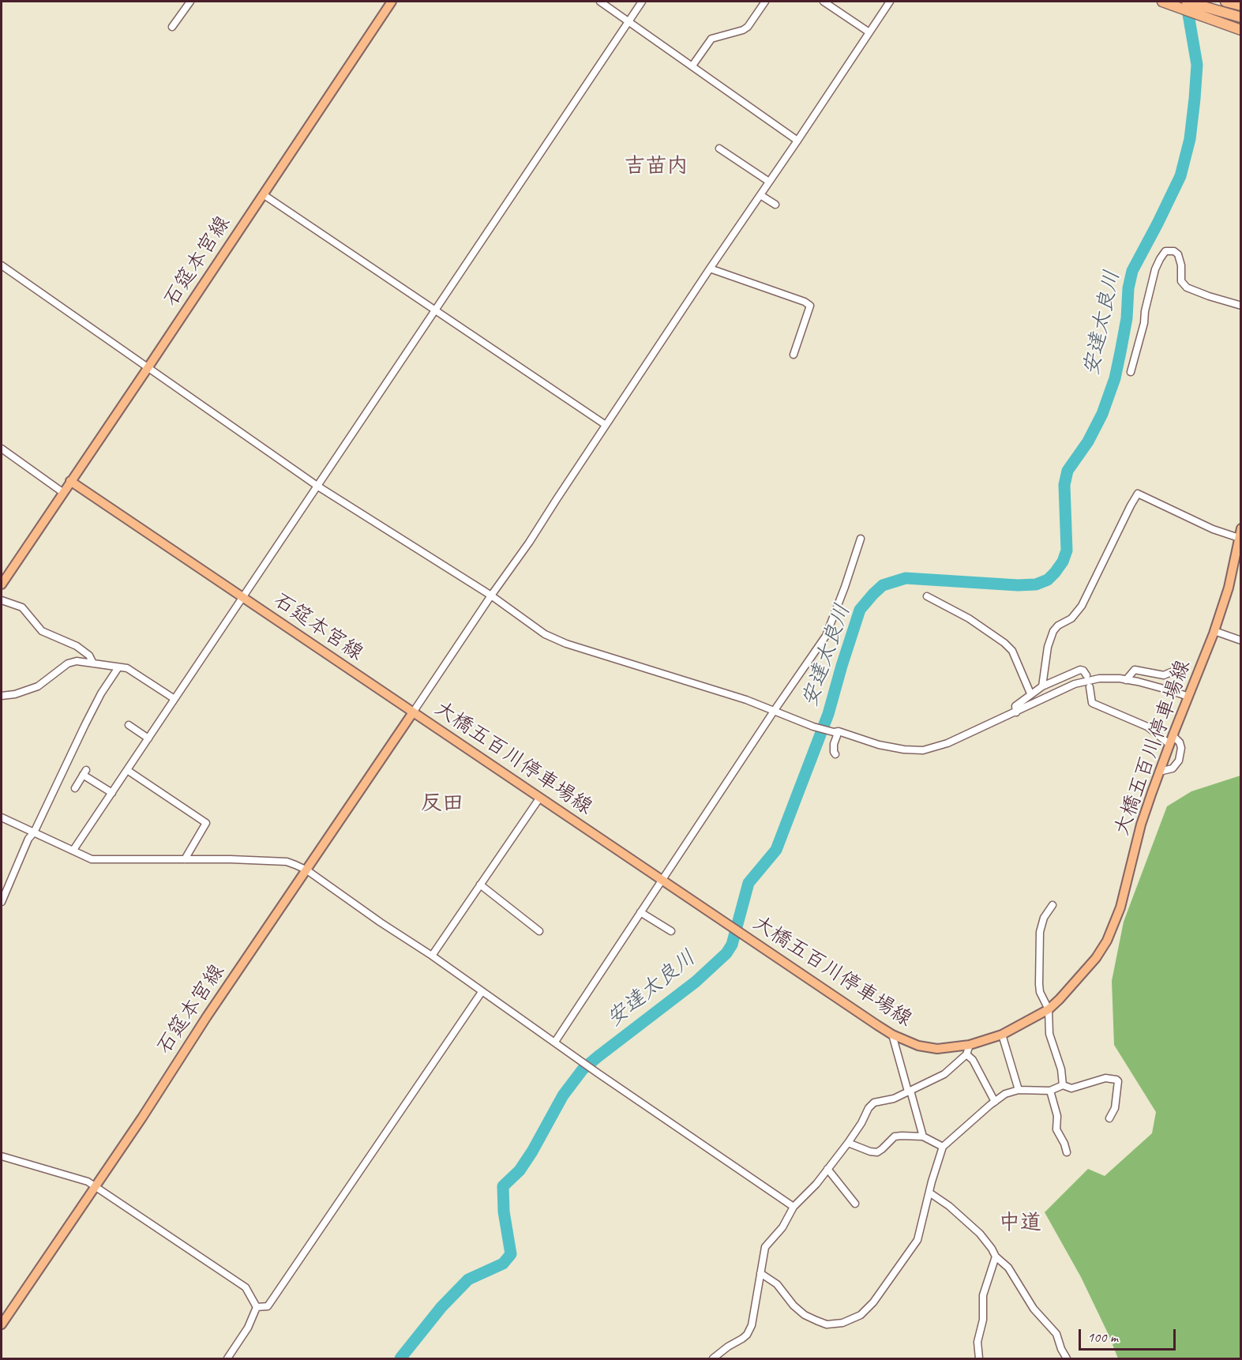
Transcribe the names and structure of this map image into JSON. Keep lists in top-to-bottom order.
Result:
{
  "streets": {
    "main road": ["石筵本宮線", "大橋五百川停車場線"]
  },
  "crossings": [
    ["石筵本宮線", "大橋五百川停車場線"]
  ],
  "districts": ["吉苗内", "反田", "中道"],
  "water": ["安達太良川"],
  "scale_bar": "100 m"
}
